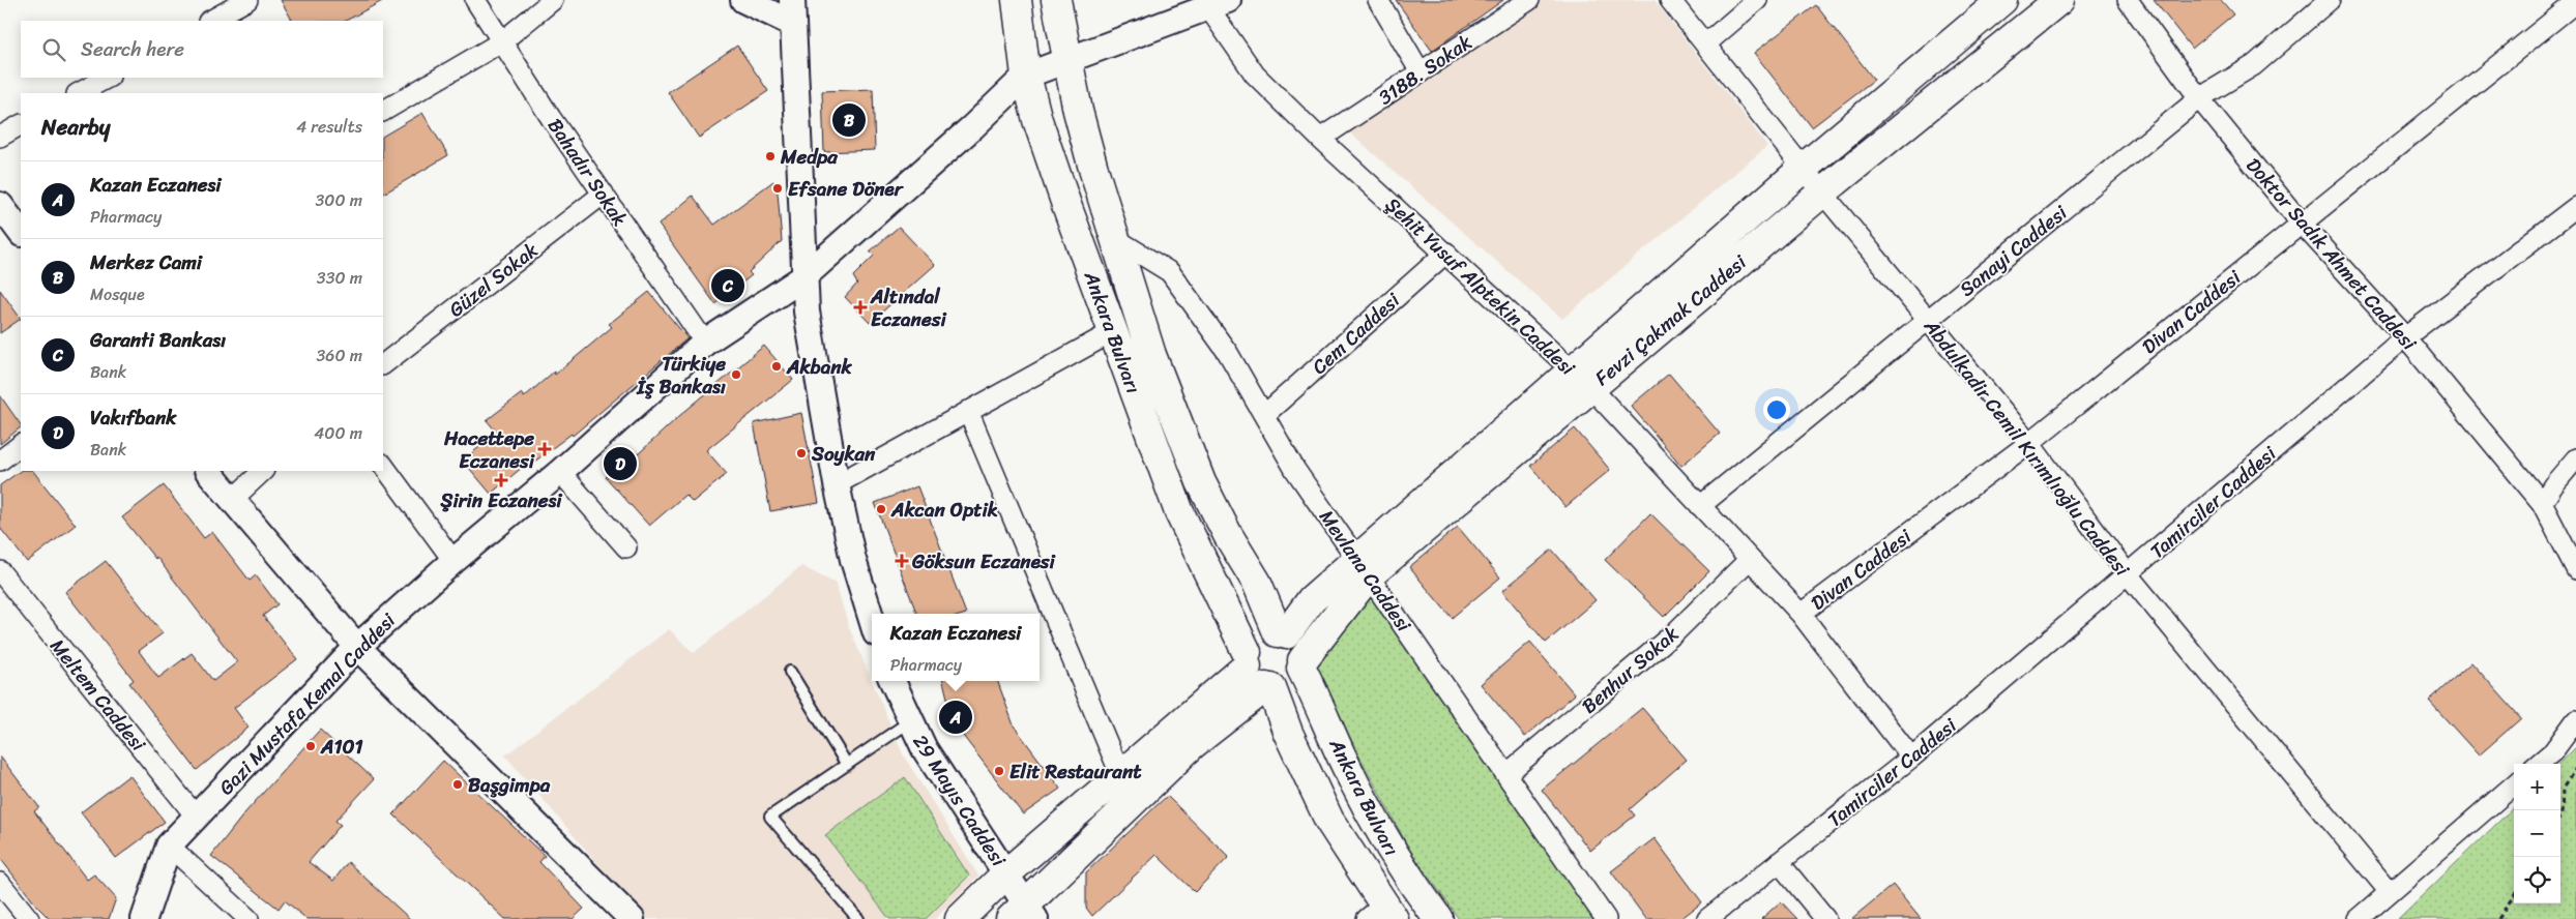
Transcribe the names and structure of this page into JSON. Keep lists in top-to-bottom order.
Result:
{
  "streets": {
    "main road": ["Fevzi Çakmak Caddesi", "Ankara Bulvarı"],
    "street": [
      "3188. Sokak",
      "Bahadır Sokak",
      "Sanayi Caddesi",
      "Doktor Sadık Ahmet Caddesi",
      "Güzel Sokak",
      "Şehit Yusuf Alptekin Caddesi",
      "Divan Caddesi",
      "Cem Caddesi",
      "Abdulkadir Cemil Kırımlıoğlu Caddesi",
      "Tamirciler Caddesi",
      "Mevlana Caddesi",
      "Benhur Sokak",
      "Meltem Caddesi",
      "Gazi Mustafa Kemal Caddesi",
      "29 Mayıs Caddesi"
    ]
  },
  "crossings": [
    ["3188. Sokak", "Şehit Yusuf Alptekin Caddesi"],
    ["Bahadır Sokak", "Güzel Sokak"],
    ["Bahadır Sokak", "Gazi Mustafa Kemal Caddesi"],
    ["Sanayi Caddesi", "Doktor Sadık Ahmet Caddesi"],
    ["Sanayi Caddesi", "Şehit Yusuf Alptekin Caddesi"],
    ["Sanayi Caddesi", "Abdulkadir Cemil Kırımlıoğlu Caddesi"],
    ["Doktor Sadık Ahmet Caddesi", "Divan Caddesi"],
    ["Doktor Sadık Ahmet Caddesi", "Tamirciler Caddesi"],
    ["Şehit Yusuf Alptekin Caddesi", "Divan Caddesi"],
    ["Şehit Yusuf Alptekin Caddesi", "Fevzi Çakmak Caddesi"],
    ["Şehit Yusuf Alptekin Caddesi", "Cem Caddesi"],
    ["Şehit Yusuf Alptekin Caddesi", "Tamirciler Caddesi"],
    ["Şehit Yusuf Alptekin Caddesi", "Benhur Sokak"],
    ["Divan Caddesi", "Abdulkadir Cemil Kırımlıoğlu Caddesi"],
    ["Fevzi Çakmak Caddesi", "Ankara Bulvarı"],
    ["Fevzi Çakmak Caddesi", "Abdulkadir Cemil Kırımlıoğlu Caddesi"],
    ["Fevzi Çakmak Caddesi", "Mevlana Caddesi"],
    ["Ankara Bulvarı", "Mevlana Caddesi"],
    ["Ankara Bulvarı", "Gazi Mustafa Kemal Caddesi"],
    ["Cem Caddesi", "Mevlana Caddesi"],
    ["Abdulkadir Cemil Kırımlıoğlu Caddesi", "Tamirciler Caddesi"],
    ["Mevlana Caddesi", "Benhur Sokak"],
    ["Meltem Caddesi", "Gazi Mustafa Kemal Caddesi"]
  ],
  "places": {
    "other": [
      "Medpa",
      "Efsane Döner",
      "Akbank",
      "Türkiye İş Bankası",
      "Soykan",
      "Akcan Optik",
      "A101",
      "Elit Restaurant",
      "Başgimpa"
    ],
    "health": [
      "Altındal Eczanesi",
      "Hacettepe Eczanesi",
      "Şirin Eczanesi",
      "Göksun Eczanesi"
    ]
  },
  "page": {
    "search": "Search here",
    "heading": ["Nearby", "4 results"],
    "pins": [
      "B",
      "C",
      "D",
      "A"
    ],
    "list": [
      {
        "mark": "A",
        "name": "Kazan Eczanesi",
        "note": "Pharmacy",
        "value": "300 m"
      },
      {
        "mark": "B",
        "name": "Merkez Cami",
        "note": "Mosque",
        "value": "330 m"
      },
      {
        "mark": "C",
        "name": "Garanti Bankası",
        "note": "Bank",
        "value": "360 m"
      },
      {
        "mark": "D",
        "name": "Vakıfbank",
        "note": "Bank",
        "value": "400 m"
      }
    ],
    "popup": ["Kazan Eczanesi", "Pharmacy"],
    "map_buttons": ["+", "−"]
  }
}
